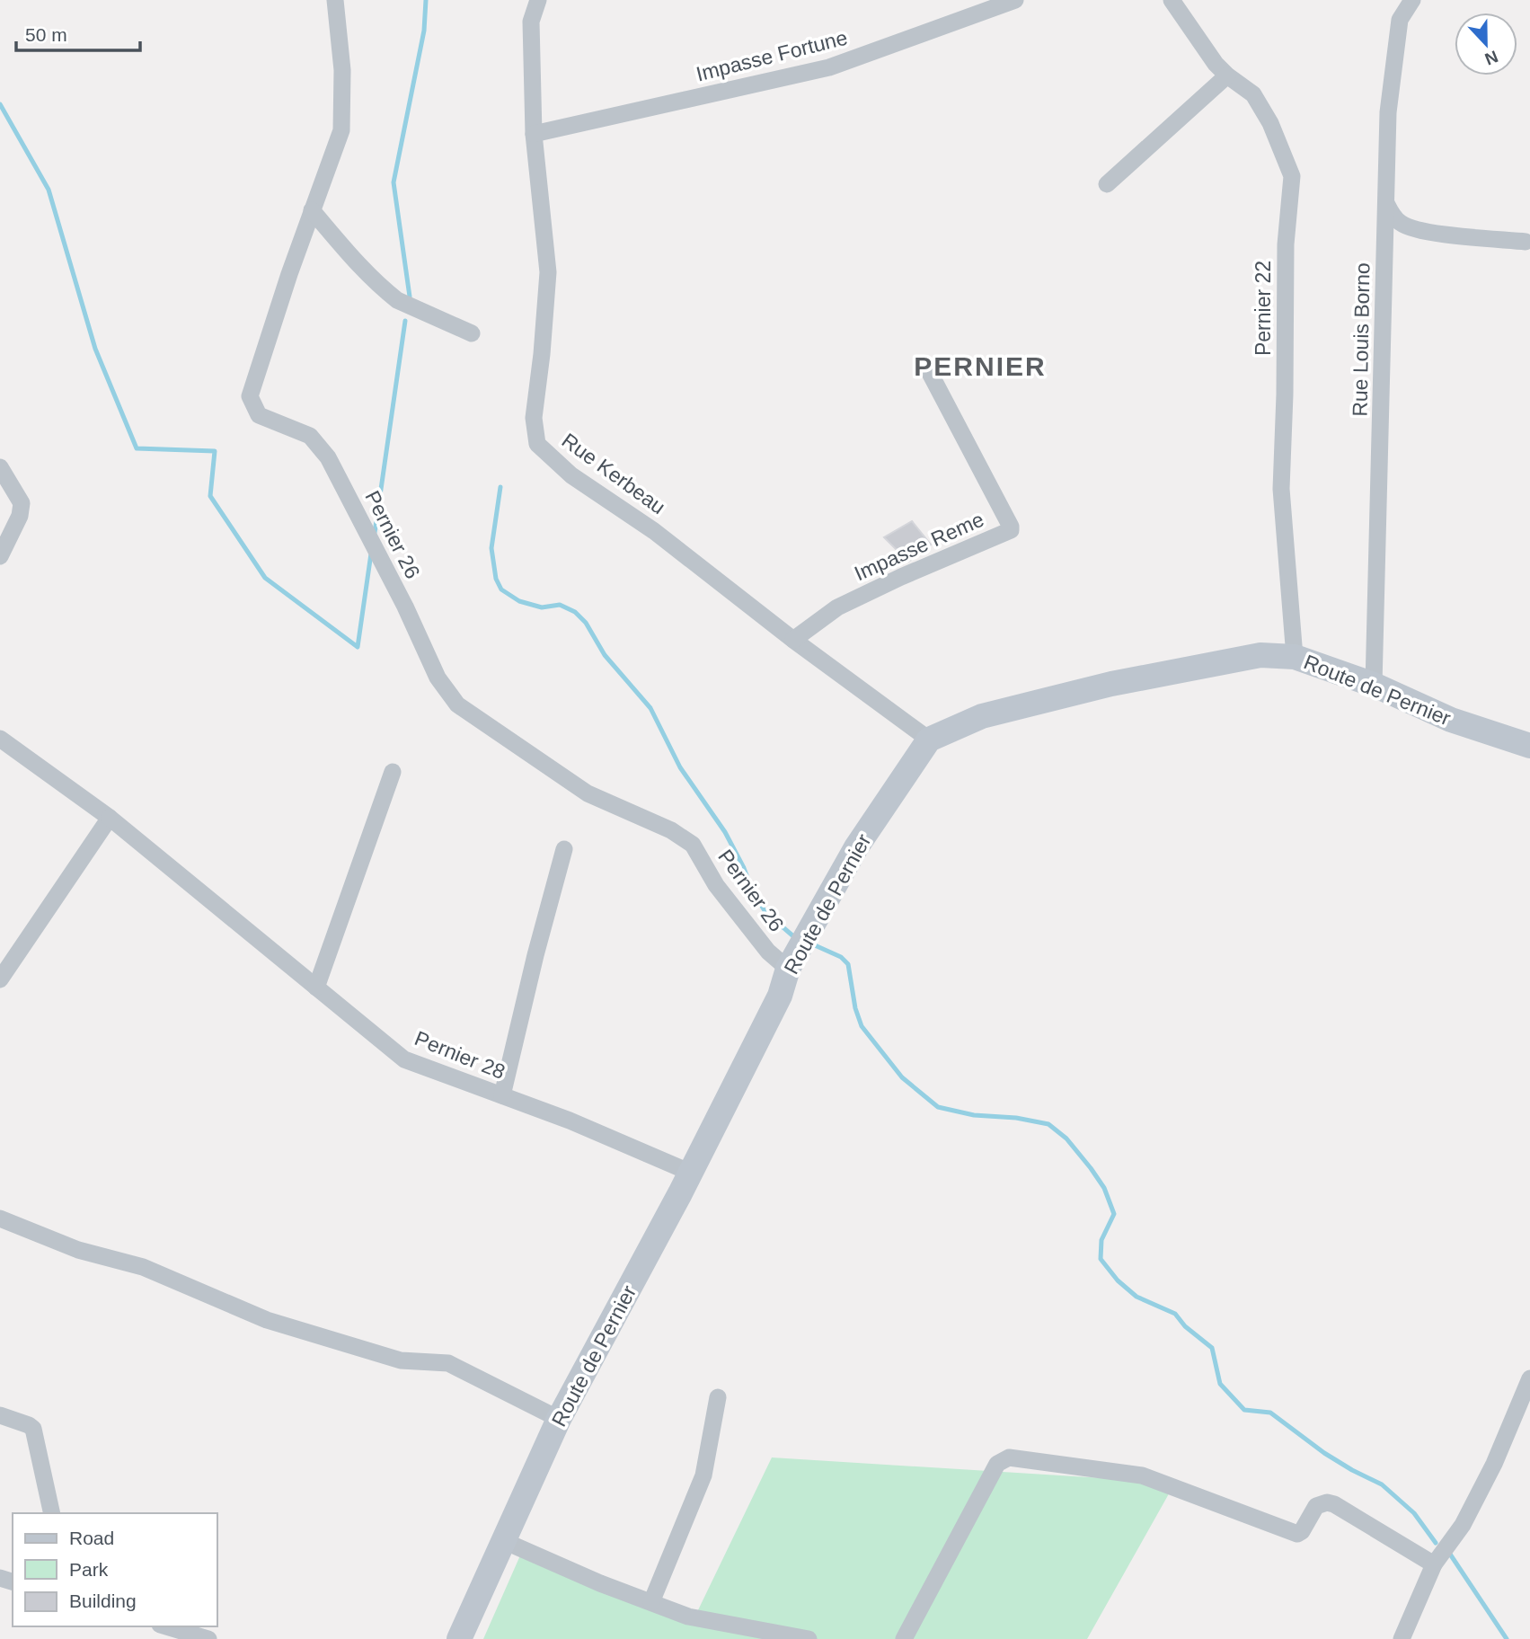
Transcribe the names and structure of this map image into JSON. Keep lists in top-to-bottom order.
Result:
{
  "streets": {
    "street": [
      "Impasse Fortune",
      "Pernier 22",
      "Rue Louis Borno",
      "Rue Kerbeau",
      "Pernier 26",
      "Impasse Reme",
      "Route de Pernier",
      "Pernier 28"
    ]
  },
  "crossings": [
    ["Impasse Fortune", "Rue Kerbeau"],
    ["Pernier 22", "Route de Pernier"],
    ["Rue Louis Borno", "Route de Pernier"],
    ["Rue Kerbeau", "Impasse Reme"],
    ["Rue Kerbeau", "Route de Pernier"],
    ["Pernier 26", "Route de Pernier"],
    ["Route de Pernier", "Pernier 28"]
  ],
  "districts": ["PERNIER"],
  "legend": ["Road", "Park", "Building"],
  "scale_bar": "50 m",
  "north": "bottom"
}
